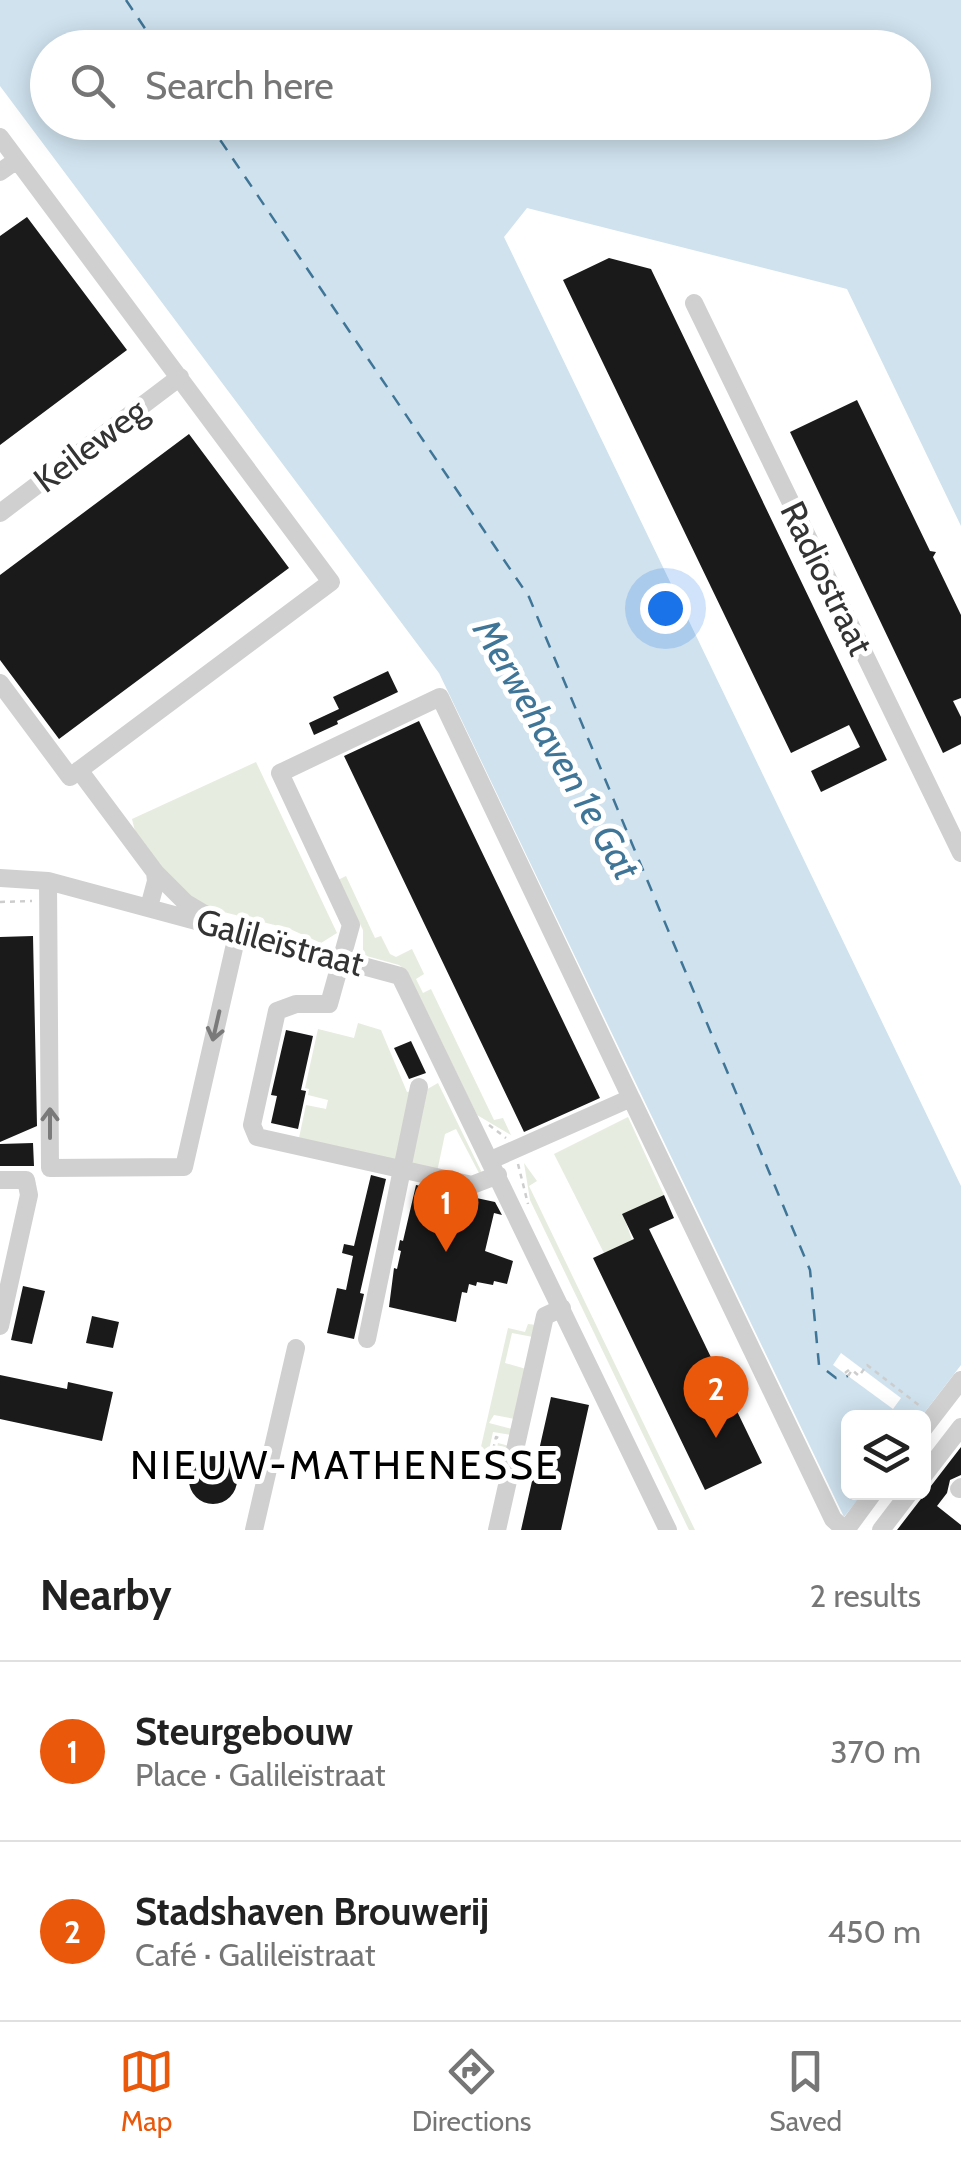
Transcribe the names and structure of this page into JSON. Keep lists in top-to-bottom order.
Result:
{
  "streets": {
    "street": ["Keileweg", "Radiostraat", "Galileïstraat"]
  },
  "districts": ["NIEUW-MATHENESSE"],
  "water": ["Merwehaven 1e Gat"],
  "page": {
    "search": "Search here",
    "pins": ["1", "2"],
    "heading": ["Nearby", "2 results"],
    "list": [
      {
        "mark": "1",
        "name": "Steurgebouw",
        "note": "Place · Galileïstraat",
        "value": "370 m"
      },
      {
        "mark": "2",
        "name": "Stadshaven Brouwerij",
        "note": "Café · Galileïstraat",
        "value": "450 m"
      }
    ],
    "nav": ["Map", "Directions", "Saved"]
  }
}
